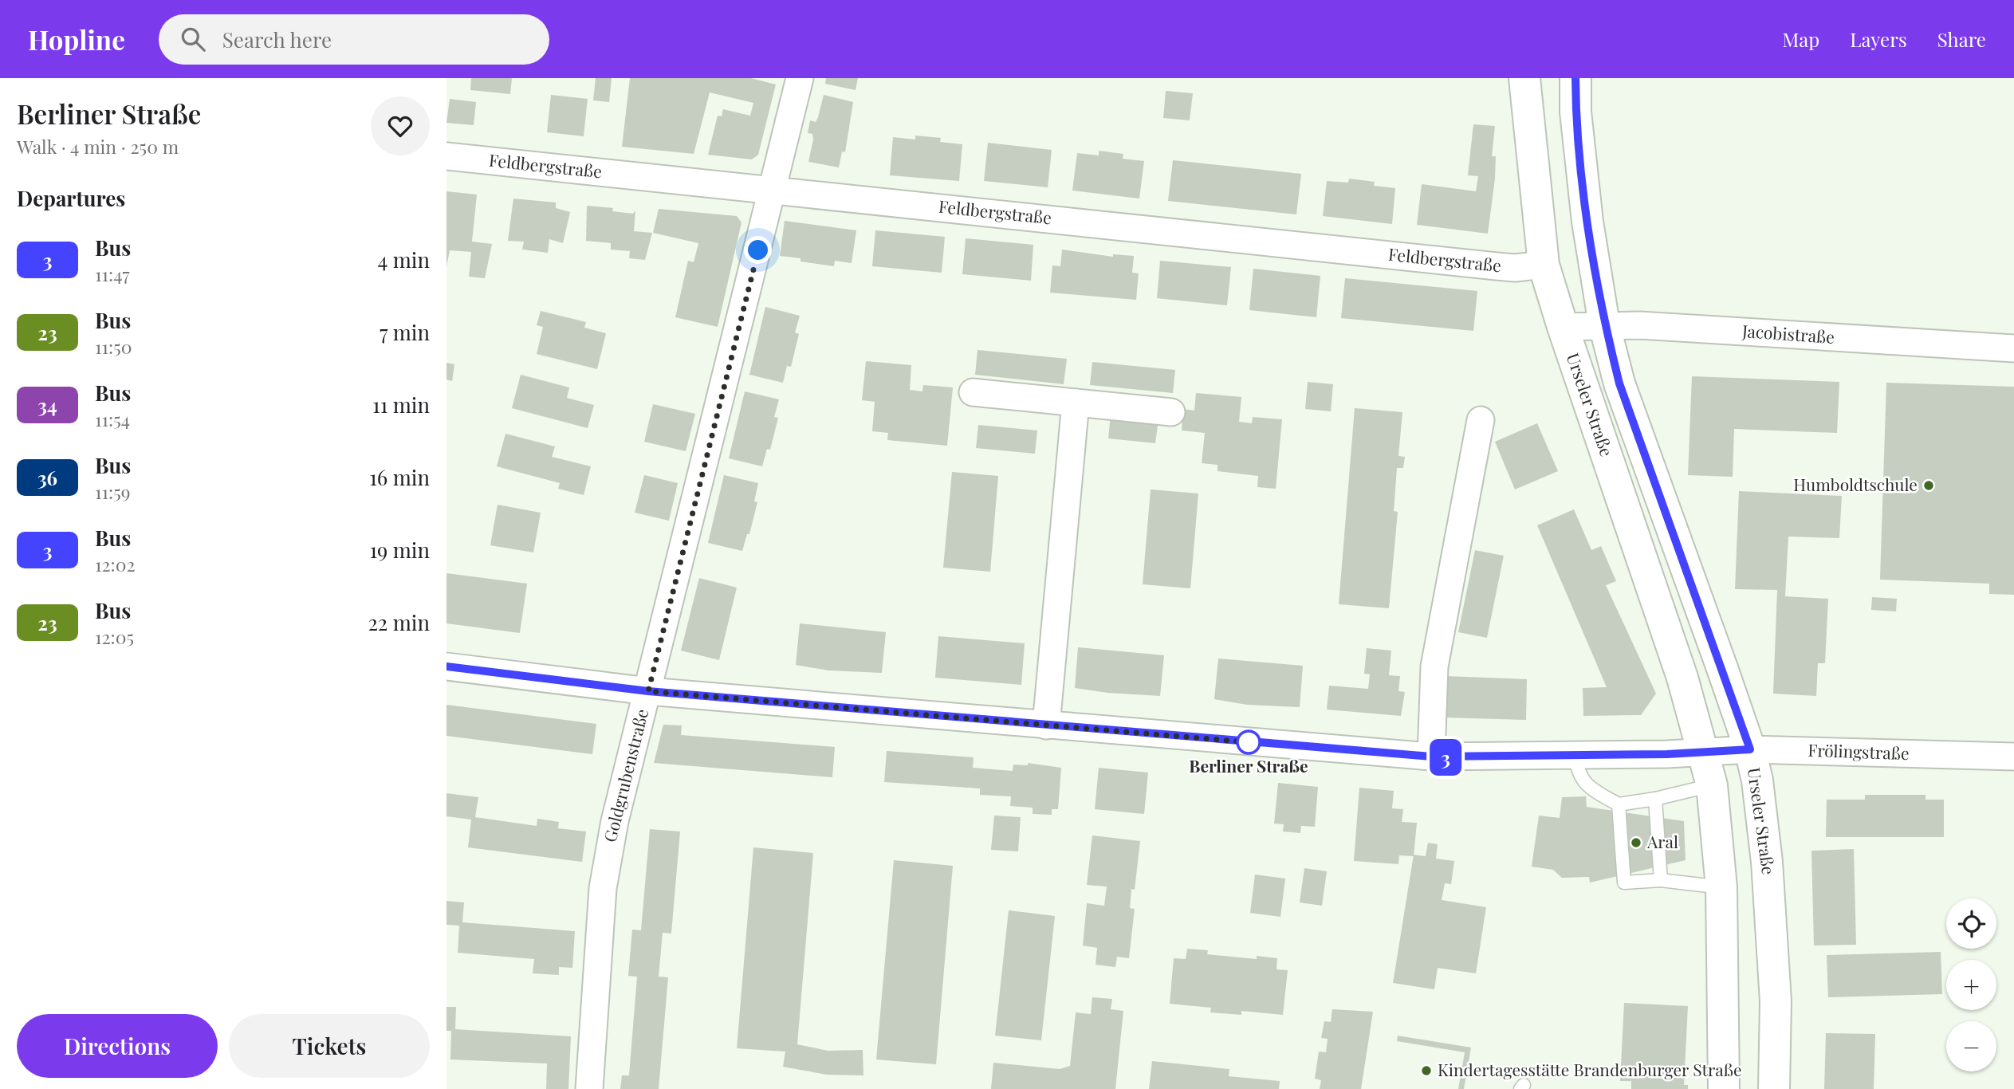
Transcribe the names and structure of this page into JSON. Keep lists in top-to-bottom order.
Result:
{
  "streets": {
    "street": [
      "Feldbergstraße",
      "Jacobistraße",
      "Urseler Straße",
      "Frölingstraße",
      "Goldgrubenstraße"
    ]
  },
  "crossings": [
    ["Feldbergstraße", "Urseler Straße"],
    ["Feldbergstraße", "Goldgrubenstraße"],
    ["Jacobistraße", "Urseler Straße"],
    ["Urseler Straße", "Frölingstraße"]
  ],
  "places": [
    "Humboldtschule",
    "Berliner Straße",
    "Aral",
    "Kindertagesstätte Brandenburger Straße"
  ],
  "lines": ["bus line 3"],
  "page": {
    "header": "Hopline",
    "search": "Search here",
    "nav": ["Map", "Layers", "Share"],
    "heading": [
      ["Berliner Straße", "Walk · 4 min · 250 m"],
      "Departures"
    ],
    "on_map": "3",
    "list": [
      {
        "mark": "3",
        "name": "Bus",
        "note": "11:47",
        "value": "4 min"
      },
      {
        "mark": "23",
        "name": "Bus",
        "note": "11:50",
        "value": "7 min"
      },
      {
        "mark": "34",
        "name": "Bus",
        "note": "11:54",
        "value": "11 min"
      },
      {
        "mark": "36",
        "name": "Bus",
        "note": "11:59",
        "value": "16 min"
      },
      {
        "mark": "3",
        "name": "Bus",
        "note": "12:02",
        "value": "19 min"
      },
      {
        "mark": "23",
        "name": "Bus",
        "note": "12:05",
        "value": "22 min"
      }
    ],
    "map_buttons": ["+", "−"],
    "buttons": ["Directions", "Tickets"]
  }
}
